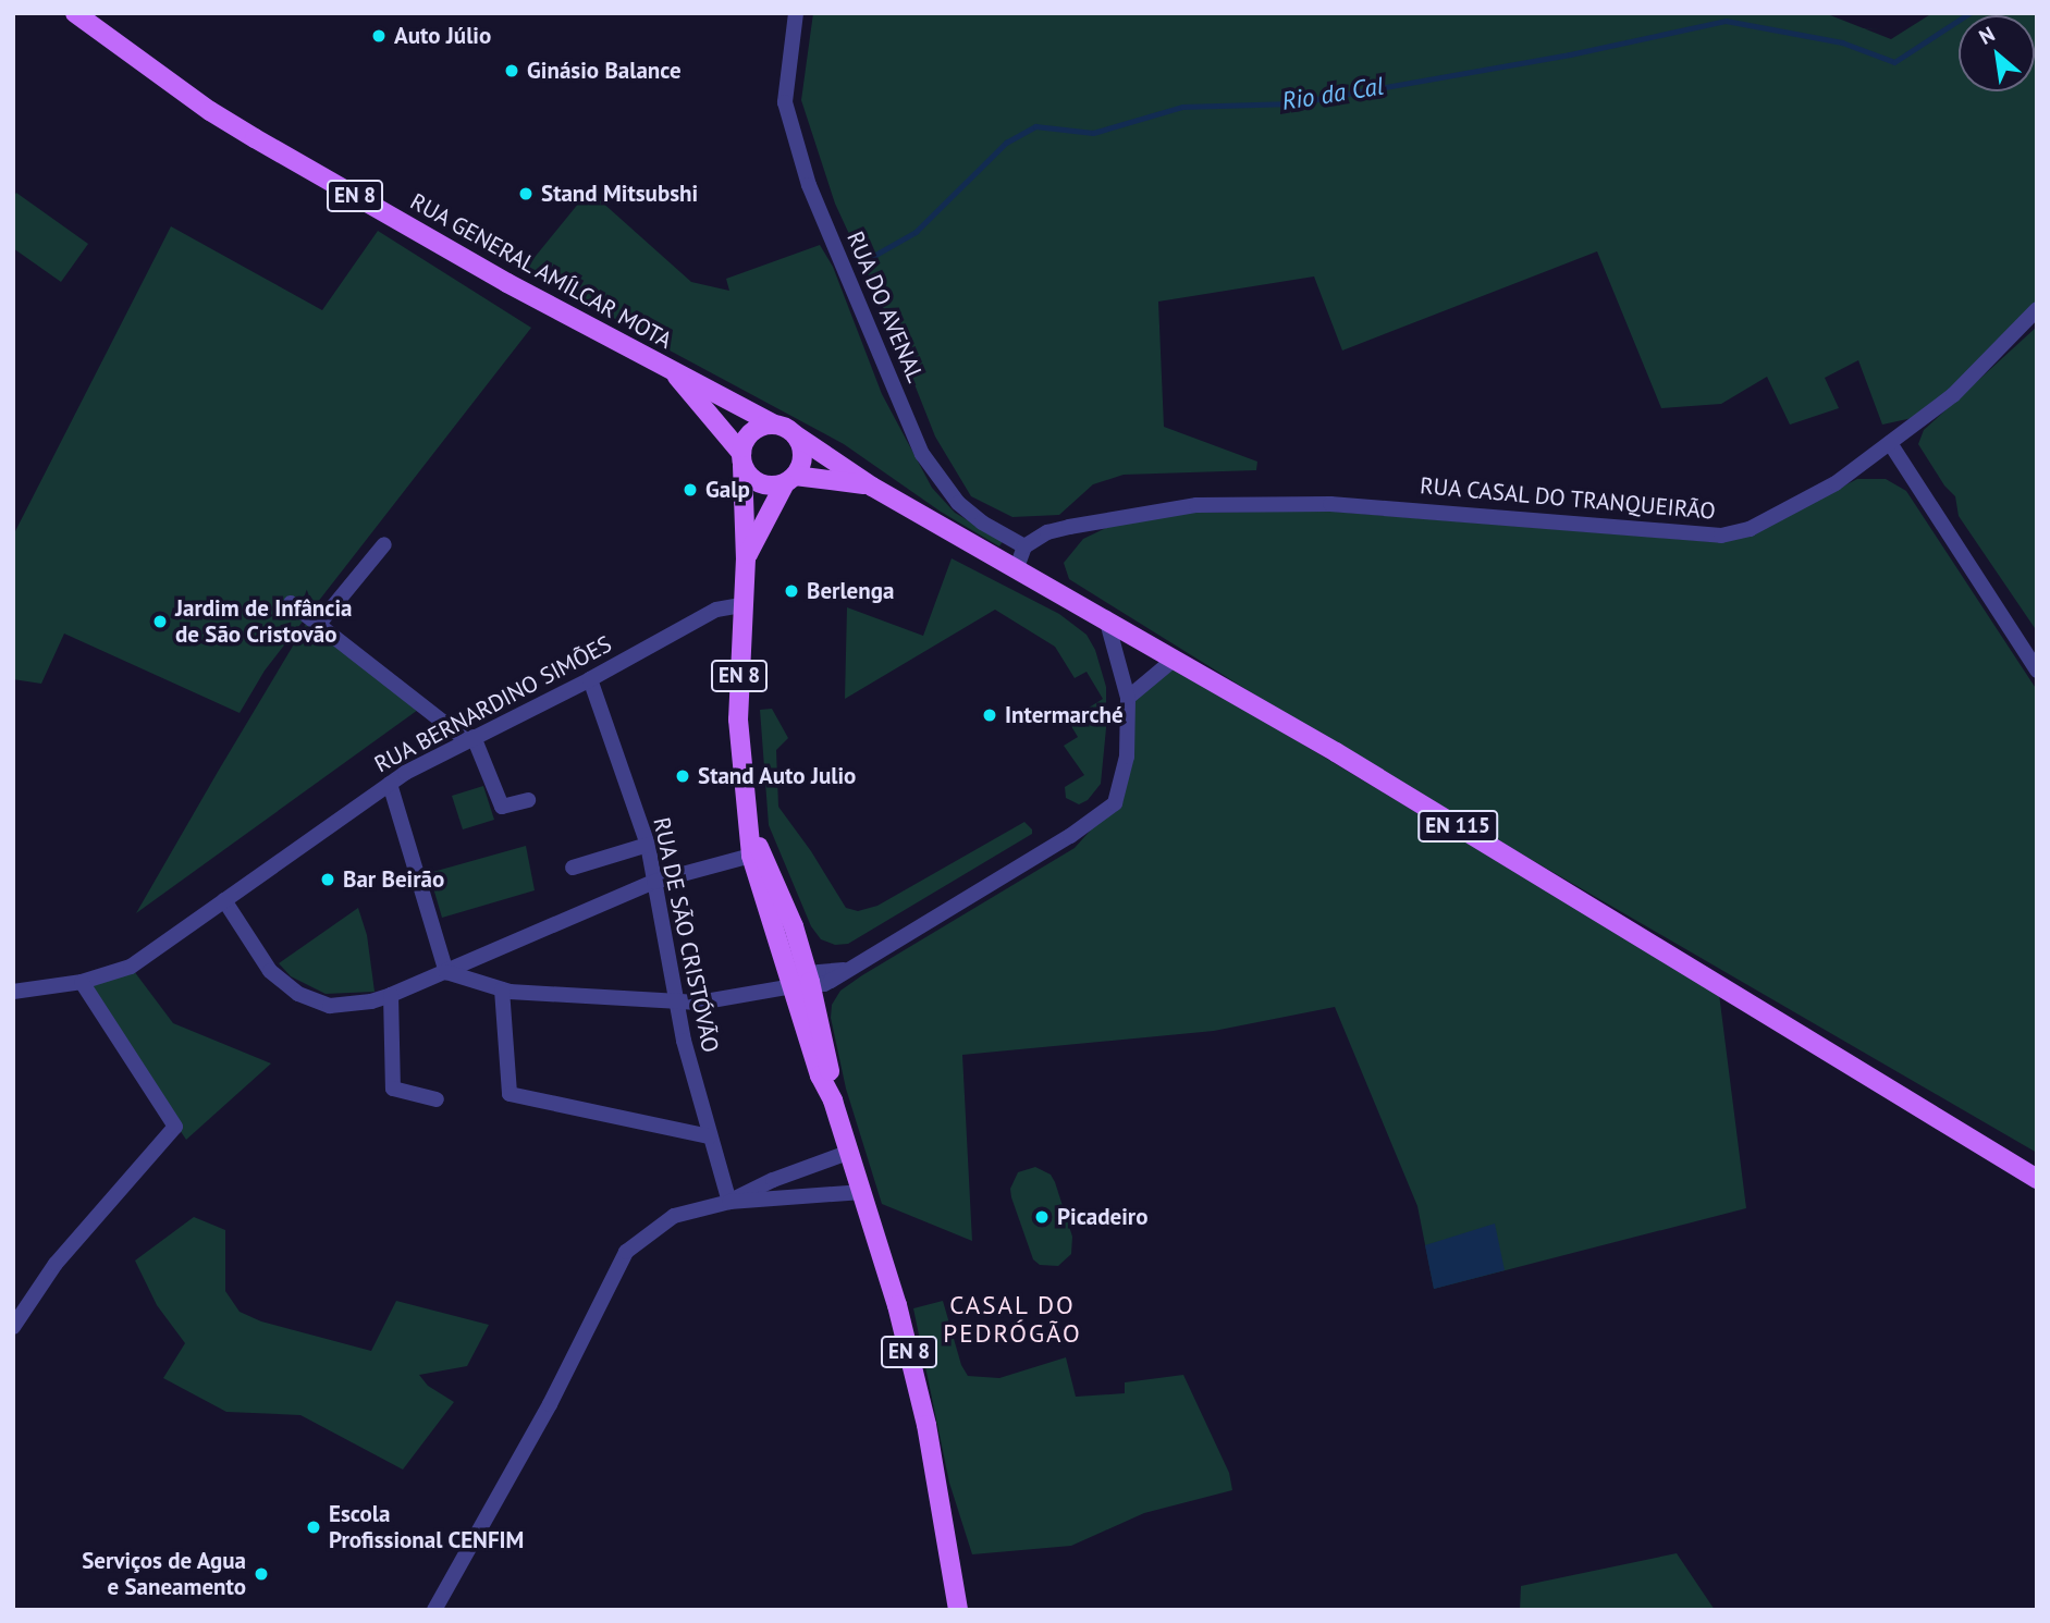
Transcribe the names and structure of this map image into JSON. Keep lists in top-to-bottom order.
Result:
{
  "streets": {
    "main road": ["EN 8", "RUA GENERAL AMÍLCAR MOTA", "EN 115"],
    "street": [
      "RUA DO AVENAL",
      "RUA CASAL DO TRANQUEIRÃO",
      "RUA BERNARDINO SIMÕES",
      "RUA DE SÃO CRISTÓVÃO"
    ]
  },
  "crossings": [
    ["EN 8", "RUA GENERAL AMÍLCAR MOTA"],
    ["EN 8", "RUA BERNARDINO SIMÕES"],
    ["EN 8", "EN 115"],
    ["RUA GENERAL AMÍLCAR MOTA", "EN 115"],
    ["RUA DO AVENAL", "RUA CASAL DO TRANQUEIRÃO"],
    ["RUA BERNARDINO SIMÕES", "RUA DE SÃO CRISTÓVÃO"]
  ],
  "districts": ["CASAL DO PEDRÓGÃO"],
  "water": ["Rio da Cal"],
  "places": [
    "Auto Júlio",
    "Ginásio Balance",
    "Stand Mitsubshi",
    "Galp",
    "Berlenga",
    "Jardim de Infância de São Cristovão",
    "Intermarché",
    "Stand Auto Julio",
    "Bar Beirão",
    "Picadeiro",
    "Escola Profissional CENFIM",
    "Serviços de Agua e Saneamento"
  ],
  "north": "top left"
}
